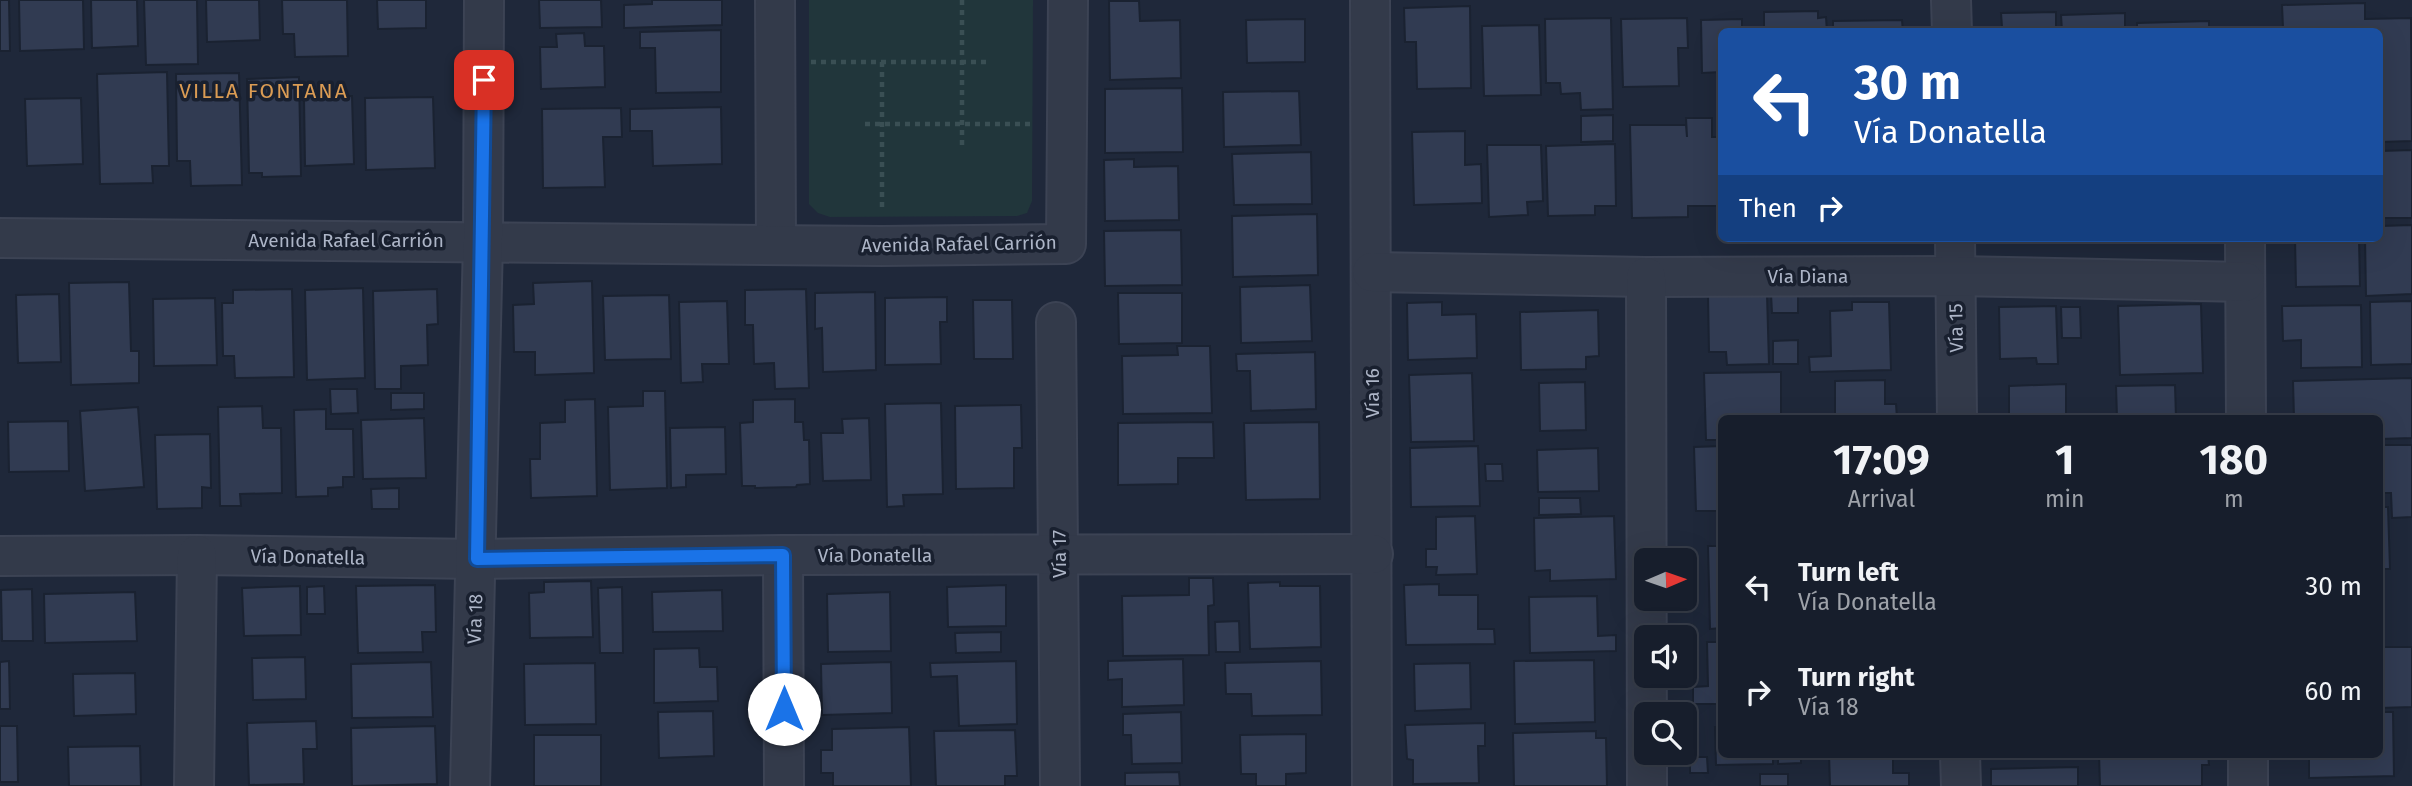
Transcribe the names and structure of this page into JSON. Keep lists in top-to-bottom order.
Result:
{
  "streets": {
    "street": [
      "Avenida Rafael Carrión",
      "Vía Diana",
      "Vía 15",
      "Vía 16",
      "Vía 17",
      "Vía Donatella",
      "Vía 18"
    ]
  },
  "crossings": [
    ["Avenida Rafael Carrión", "Vía 18"],
    ["Vía Diana", "Vía 15"],
    ["Vía Diana", "Vía 16"],
    ["Vía 16", "Vía Donatella"],
    ["Vía 17", "Vía Donatella"],
    ["Vía Donatella", "Vía 18"]
  ],
  "districts": ["VILLA FONTANA"],
  "north": "right",
  "page": {
    "turn": ["30 m", "Vía Donatella"],
    "then": "Then",
    "eta": [
      "17:09",
      "Arrival",
      "1",
      "min",
      "180",
      "m"
    ],
    "list": [
      {
        "name": "Turn left",
        "note": "Vía Donatella",
        "value": "30 m"
      },
      {
        "name": "Turn right",
        "note": "Vía 18",
        "value": "60 m"
      }
    ]
  }
}
